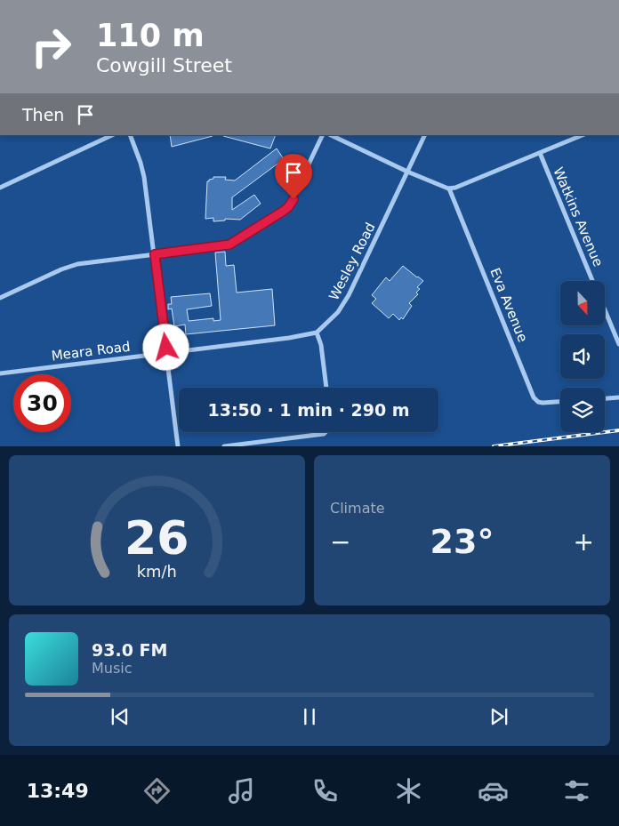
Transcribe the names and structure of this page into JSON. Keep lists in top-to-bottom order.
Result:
{
  "streets": {
    "street": [
      "Watkins Avenue",
      "Wesley Road",
      "Eva Avenue",
      "Meara Road"
    ]
  },
  "crossings": [
    ["Wesley Road", "Meara Road"]
  ],
  "north": "bottom",
  "page": {
    "turn": ["110 m", "Cowgill Street"],
    "then": "Then",
    "limit": "30",
    "trip": "13:50 · 1 min · 290 m",
    "tile": "Climate",
    "heat": ["−", "23°", "+"],
    "song": ["93.0 FM", "Music"],
    "tabs": "13:49",
    "gauge": ["26", "km/h"]
  }
}
